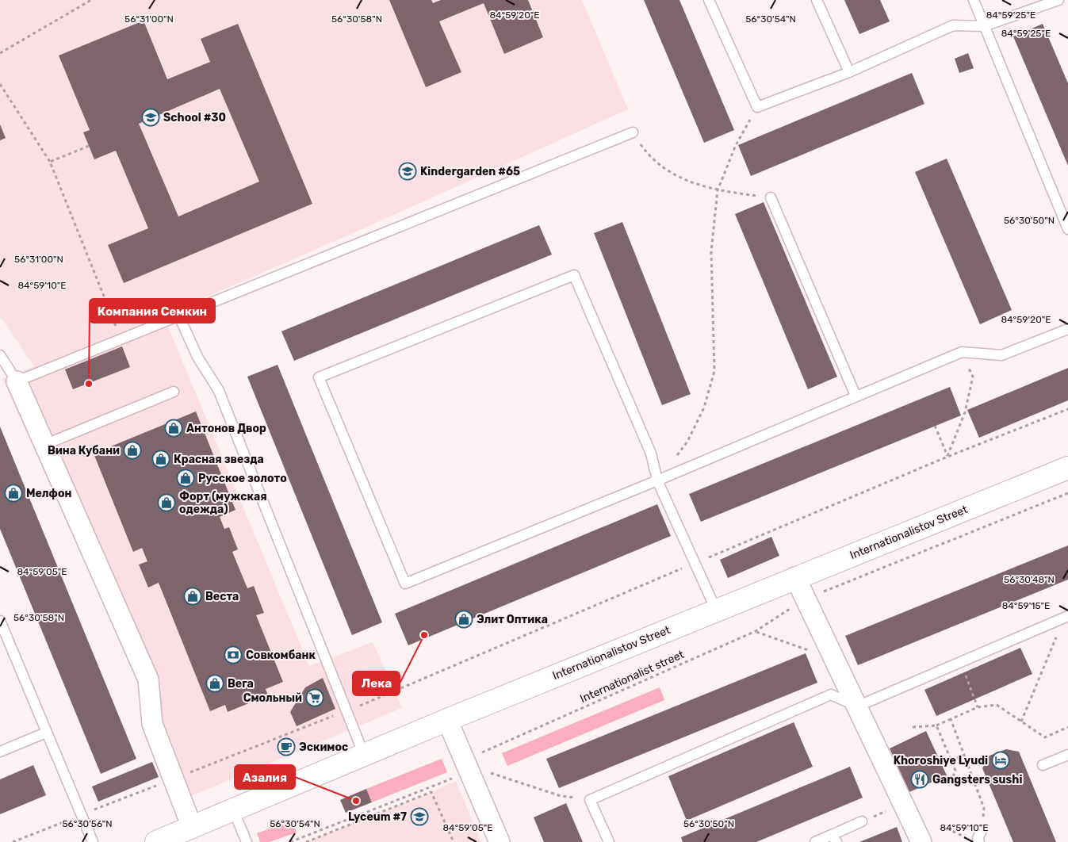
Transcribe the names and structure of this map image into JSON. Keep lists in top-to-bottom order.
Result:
{
  "streets": {
    "street": ["Internationalistov Street"],
    "path": ["Internationalist street"]
  },
  "places": {
    "school or university": ["School #30", "Kindergarden #65", "Lyceum #7"],
    "other": ["Компания Семкин", "Лека", "Азалия"],
    "shop": [
      "Антонов Двор",
      "Вина Кубани",
      "Красная звезда",
      "Русское золото",
      "Мелфон",
      "Форт (мужская одежда)",
      "Веста",
      "Элит Оптика",
      "Вега"
    ],
    "bank": ["Совкомбанк"],
    "supermarket": ["Смольный"],
    "cafe": ["Эскимос"],
    "hotel": ["Khoroshiye Lyudi"],
    "restaurant": ["Gangsters sushi"]
  },
  "coordinates": [
    "84°59'20\"E",
    "84°59'25\"E",
    "56°31'00\"N",
    "56°30'58\"N",
    "56°30'54\"N",
    "56°30'50\"N",
    "84°59'10\"E",
    "84°59'05\"E",
    "56°30'48\"N",
    "84°59'15\"E",
    "56°30'56\"N"
  ]
}
